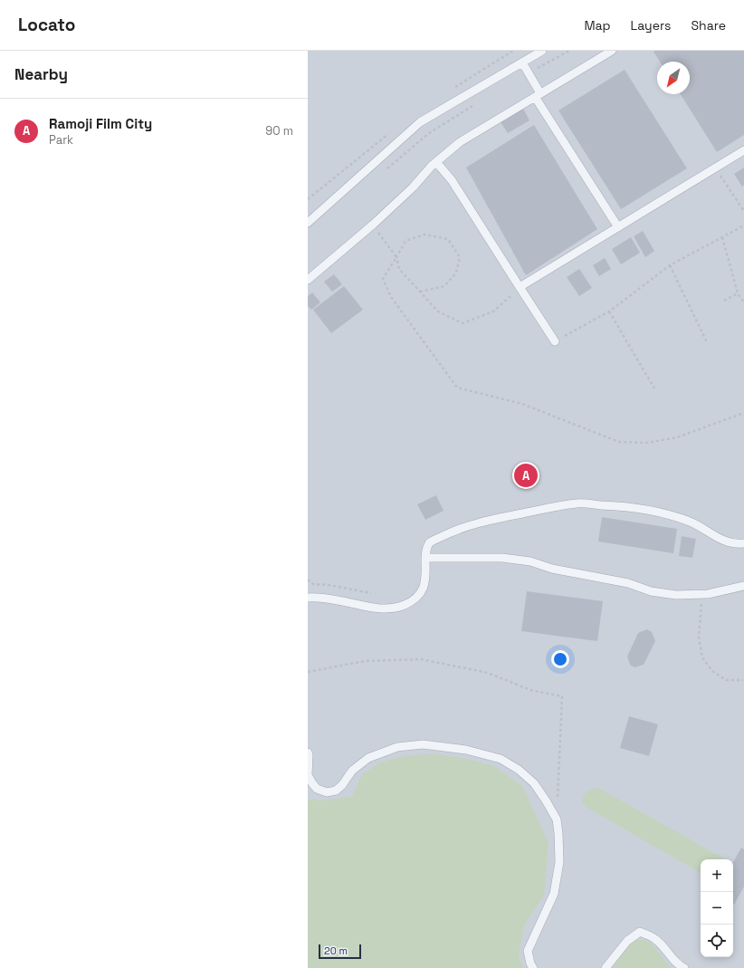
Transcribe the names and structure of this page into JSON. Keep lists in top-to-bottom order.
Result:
{
  "scale_bar": "20 m",
  "north": "bottom left",
  "page": {
    "header": "Locato",
    "nav": ["Map", "Layers", "Share"],
    "heading": "Nearby",
    "list": [
      {
        "mark": "A",
        "name": "Ramoji Film City",
        "note": "Park",
        "value": "90 m"
      }
    ],
    "pins": "A",
    "map_buttons": ["+", "−"],
    "scale": "20 m"
  }
}
